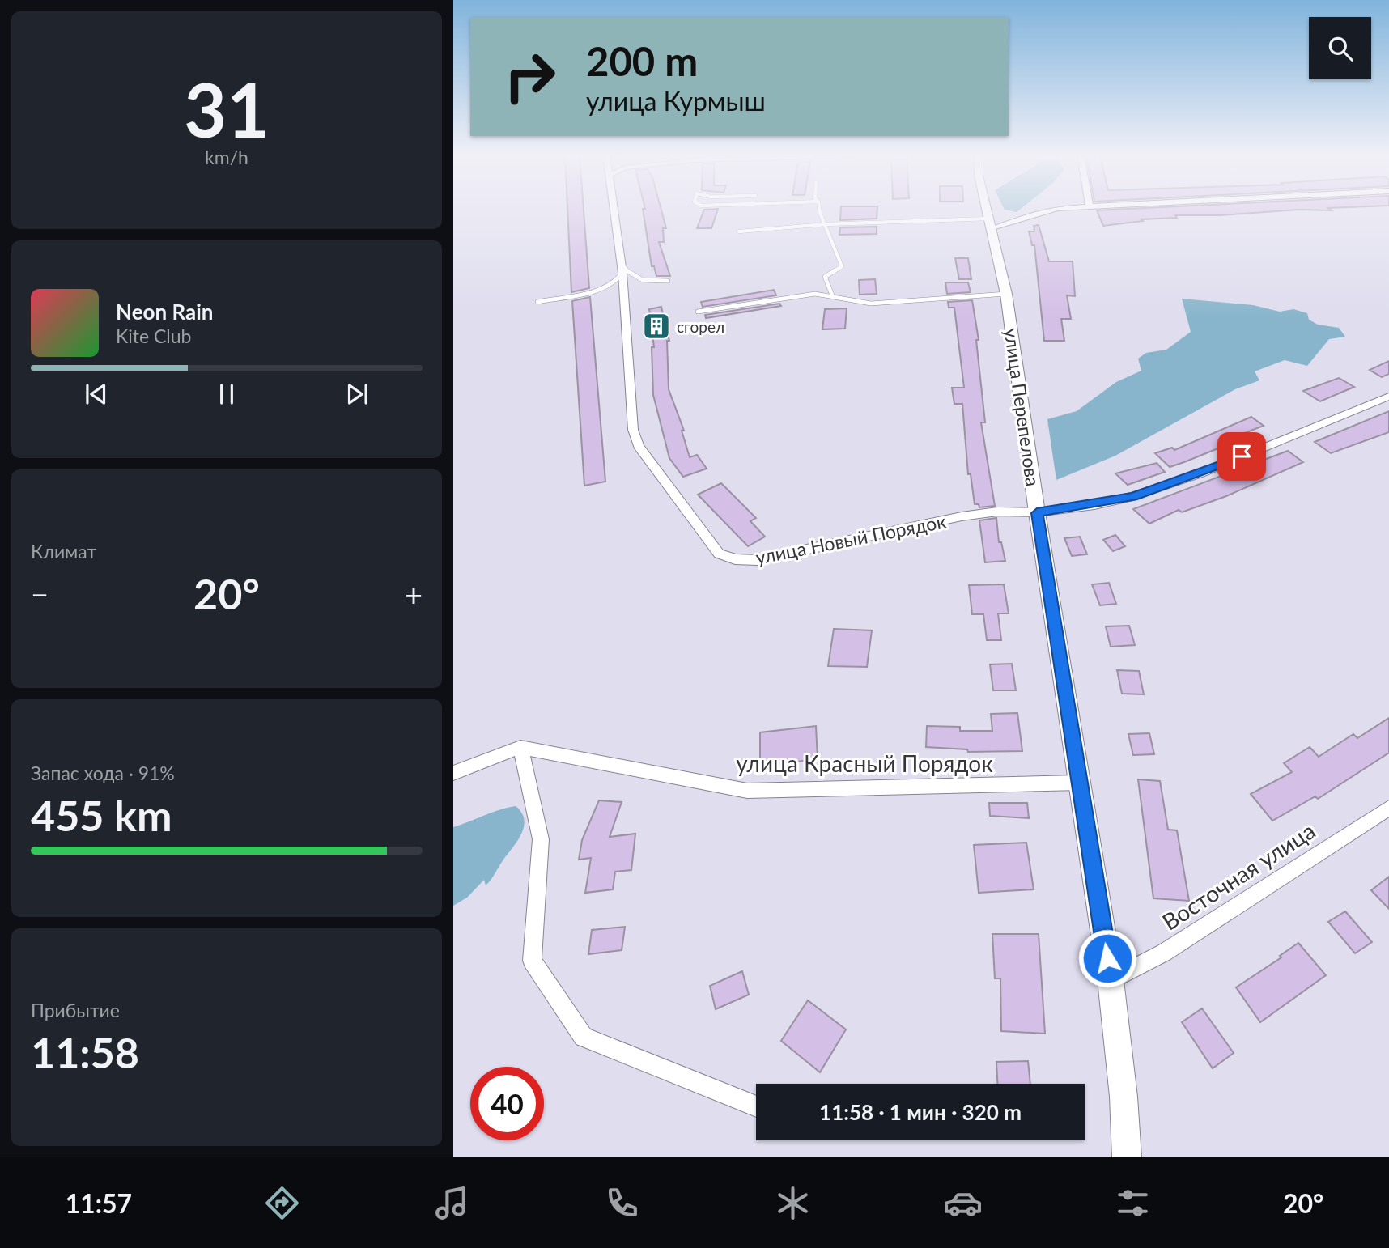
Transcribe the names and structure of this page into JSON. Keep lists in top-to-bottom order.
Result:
{
  "streets": {
    "street": [
      "улица Перепелова",
      "улица Новый Порядок",
      "улица Красный Порядок",
      "Восточная улица"
    ]
  },
  "crossings": [
    ["улица Перепелова", "улица Новый Порядок"],
    ["улица Перепелова", "улица Красный Порядок"],
    ["улица Перепелова", "Восточная улица"]
  ],
  "places": {
    "building": ["сгорел"]
  },
  "page": {
    "tile": [
      ["31", "km/h"],
      "Климат",
      ["Запас хода · 91%", "455 km"],
      ["Прибытие", "11:58"]
    ],
    "turn": ["200 m", "улица Курмыш"],
    "song": ["Neon Rain", "Kite Club"],
    "heat": ["−", "20°", "+"],
    "limit": "40",
    "trip": "11:58 · 1 мин · 320 m",
    "tabs": ["11:57", "20°"]
  }
}
